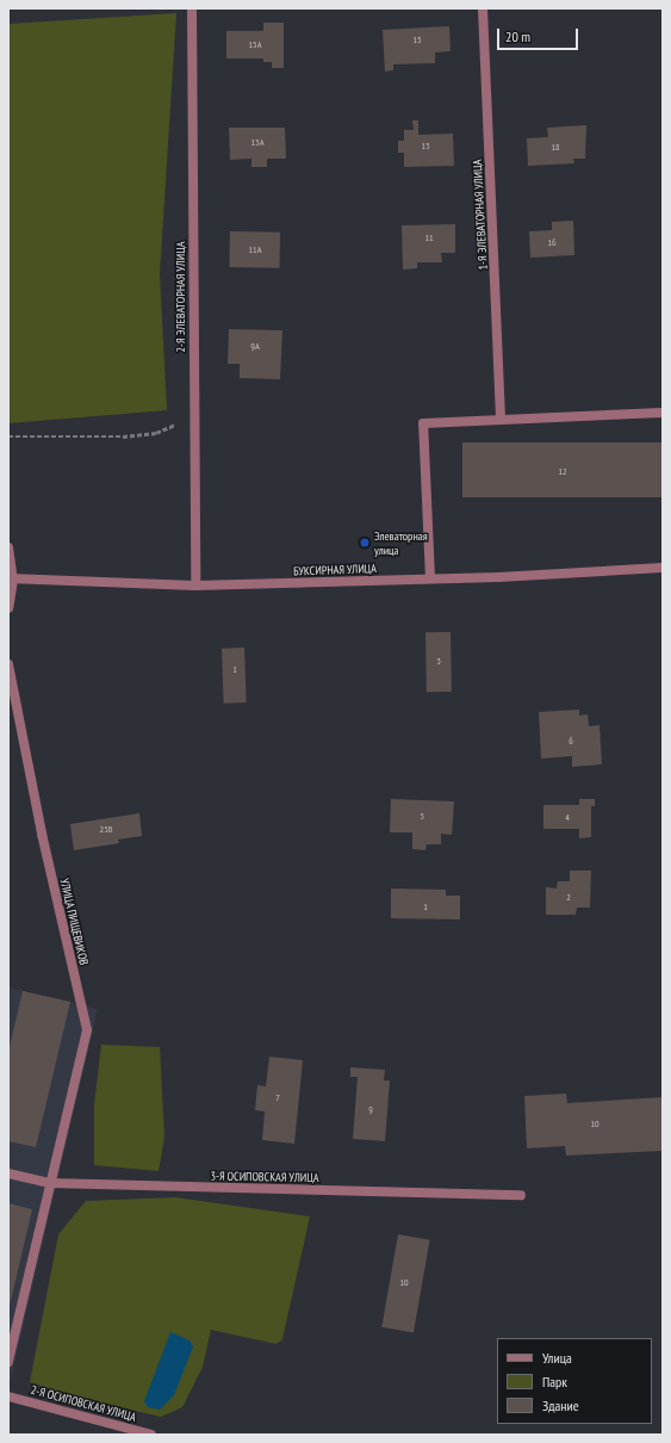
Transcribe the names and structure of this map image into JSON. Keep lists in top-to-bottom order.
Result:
{
  "streets": {
    "street": [
      "1-Я ЭЛЕВАТОРНАЯ УЛИЦА",
      "2-Я ЭЛЕВАТОРНАЯ УЛИЦА",
      "БУКСИРНАЯ УЛИЦА",
      "УЛИЦА ПИЩЕВИКОВ",
      "3-Я ОСИПОВСКАЯ УЛИЦА",
      "2-Я ОСИПОВСКАЯ УЛИЦА"
    ]
  },
  "crossings": [
    ["2-Я ЭЛЕВАТОРНАЯ УЛИЦА", "БУКСИРНАЯ УЛИЦА"],
    ["УЛИЦА ПИЩЕВИКОВ", "3-Я ОСИПОВСКАЯ УЛИЦА"]
  ],
  "places": ["Элеваторная улица"],
  "house_numbers": [
    "15",
    "15А",
    "13А",
    "13",
    "18",
    "11",
    "16",
    "11А",
    "9А",
    "12",
    "3",
    "1",
    "6",
    "3",
    "4",
    "25Б",
    "2",
    "1",
    "7",
    "9",
    "10",
    "10"
  ],
  "legend": ["Улица", "Парк", "Здание"],
  "scale_bar": "20 m"
}
